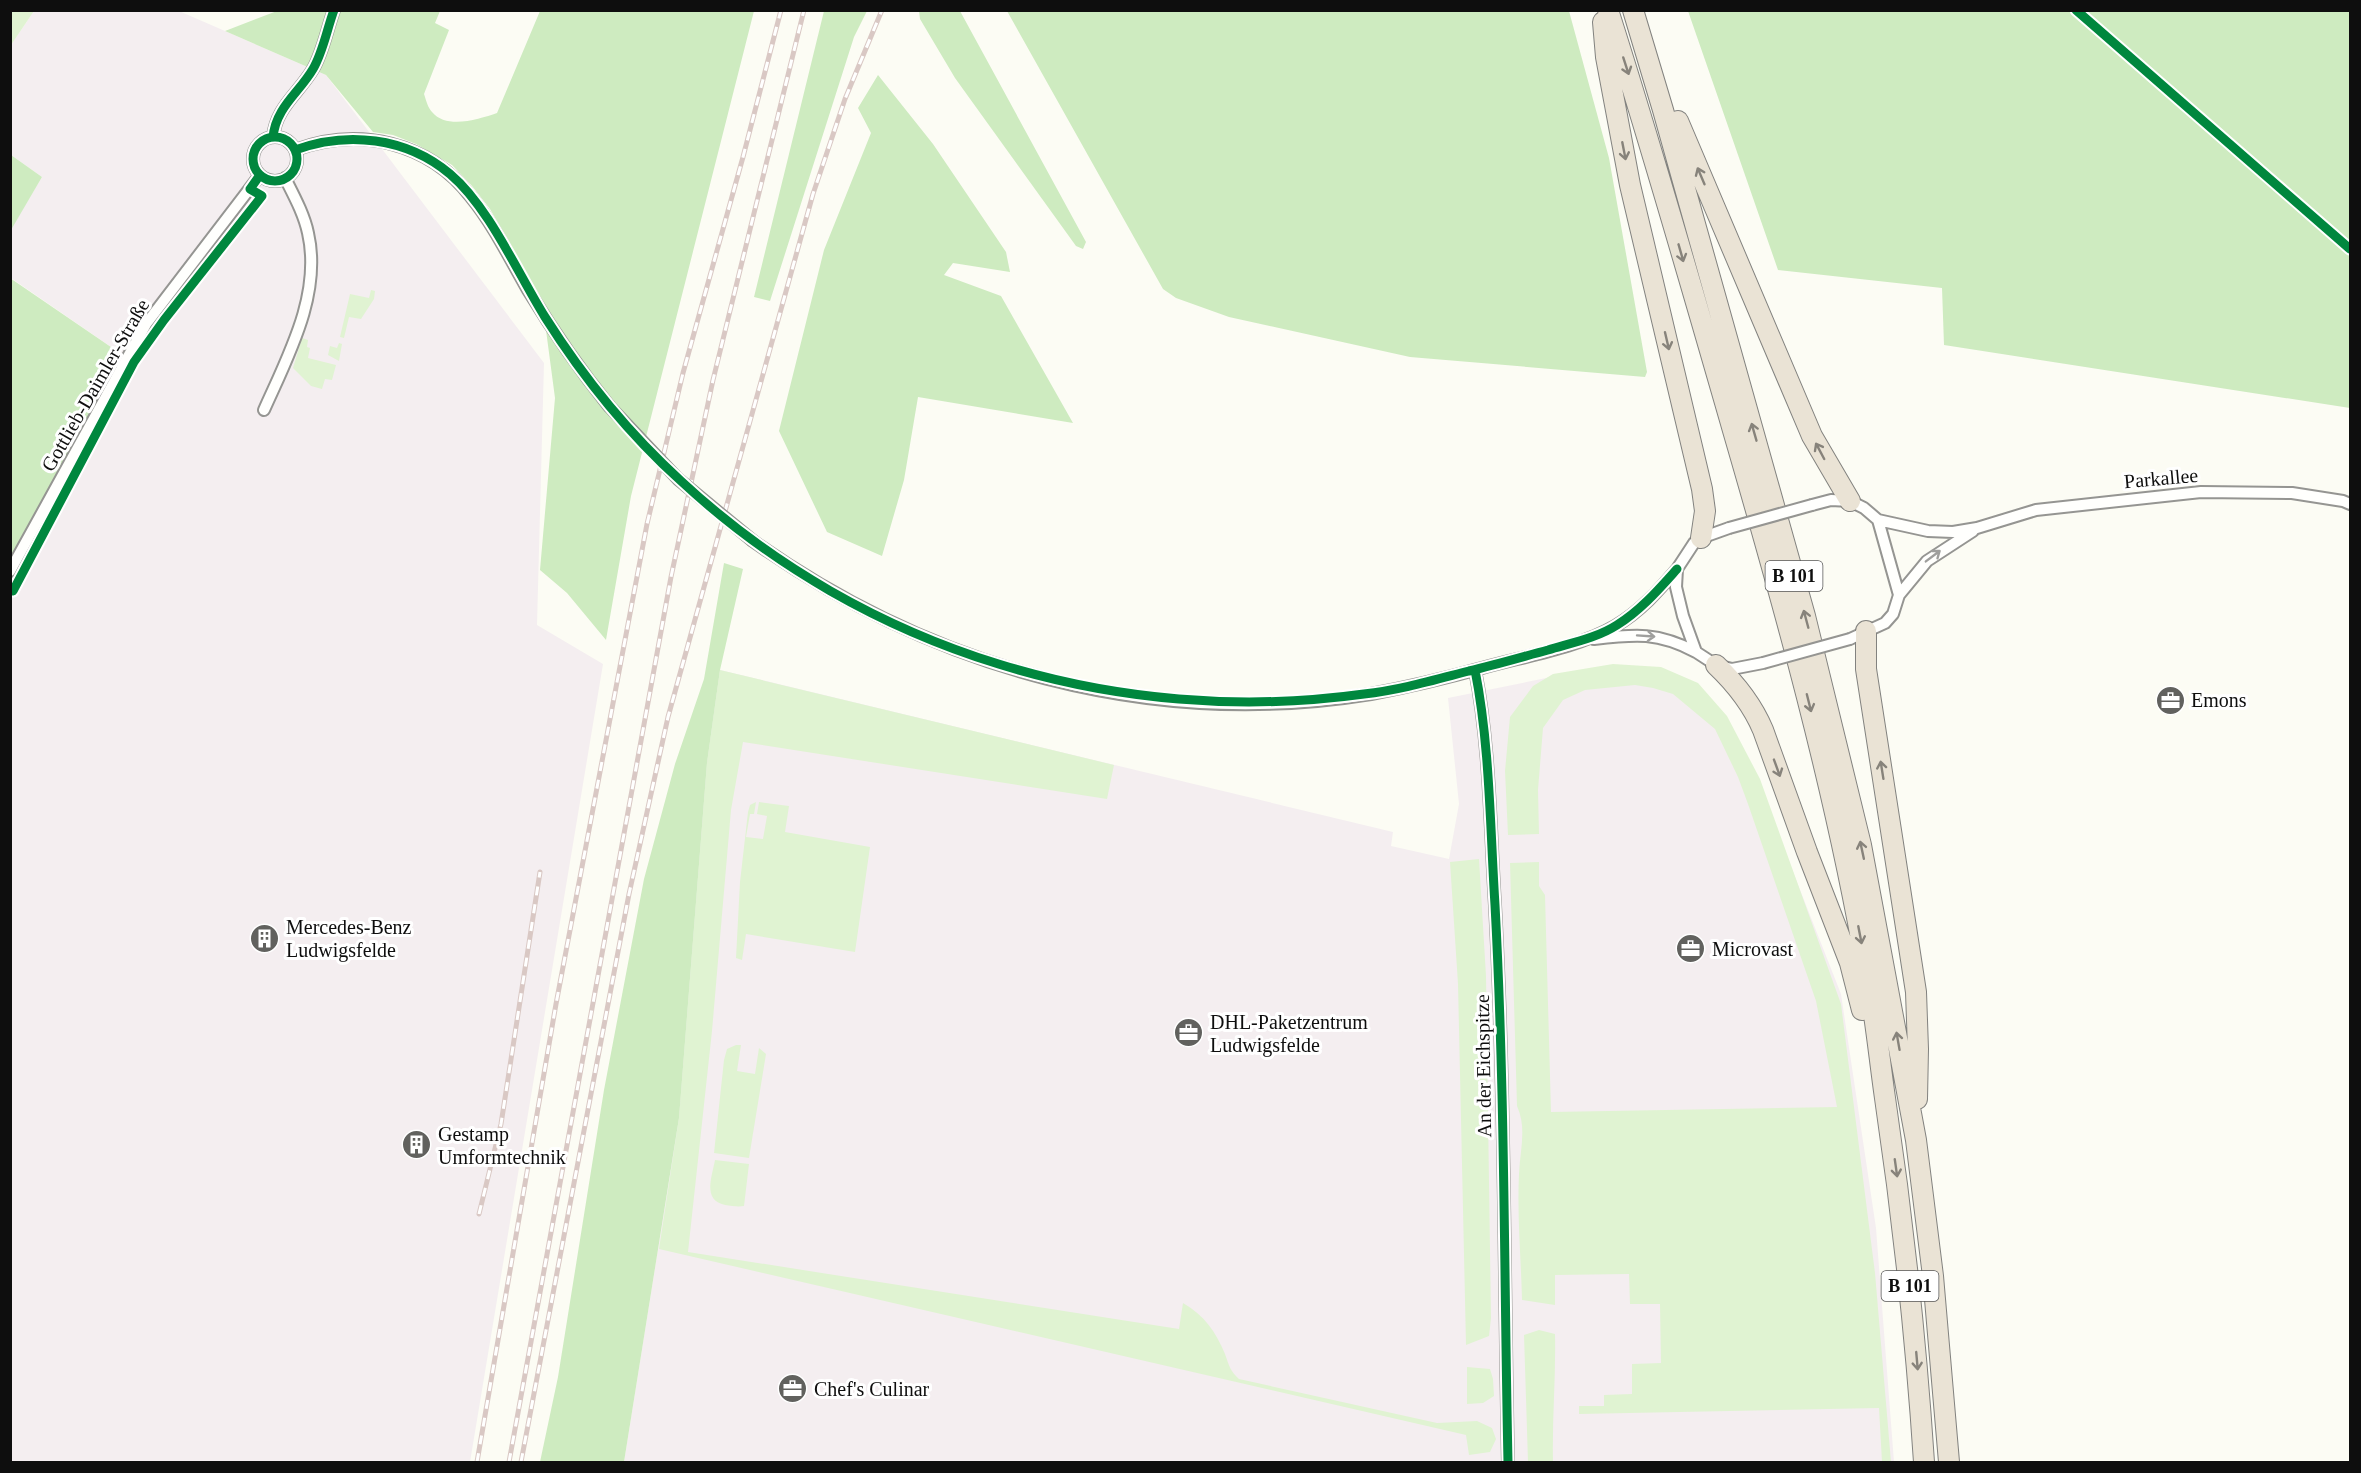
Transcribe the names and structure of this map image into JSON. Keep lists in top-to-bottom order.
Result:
{
  "streets": {
    "highway": ["B 101"],
    "street": ["Gottlieb-Daimler-Straße", "Parkallee", "An der Eichspitze"]
  },
  "places": {
    "office": [
      "Emons",
      "Microvast",
      "DHL-Paketzentrum Ludwigsfelde",
      "Chef's Culinar"
    ],
    "building": ["Mercedes-Benz Ludwigsfelde", "Gestamp Umformtechnik"]
  }
}
